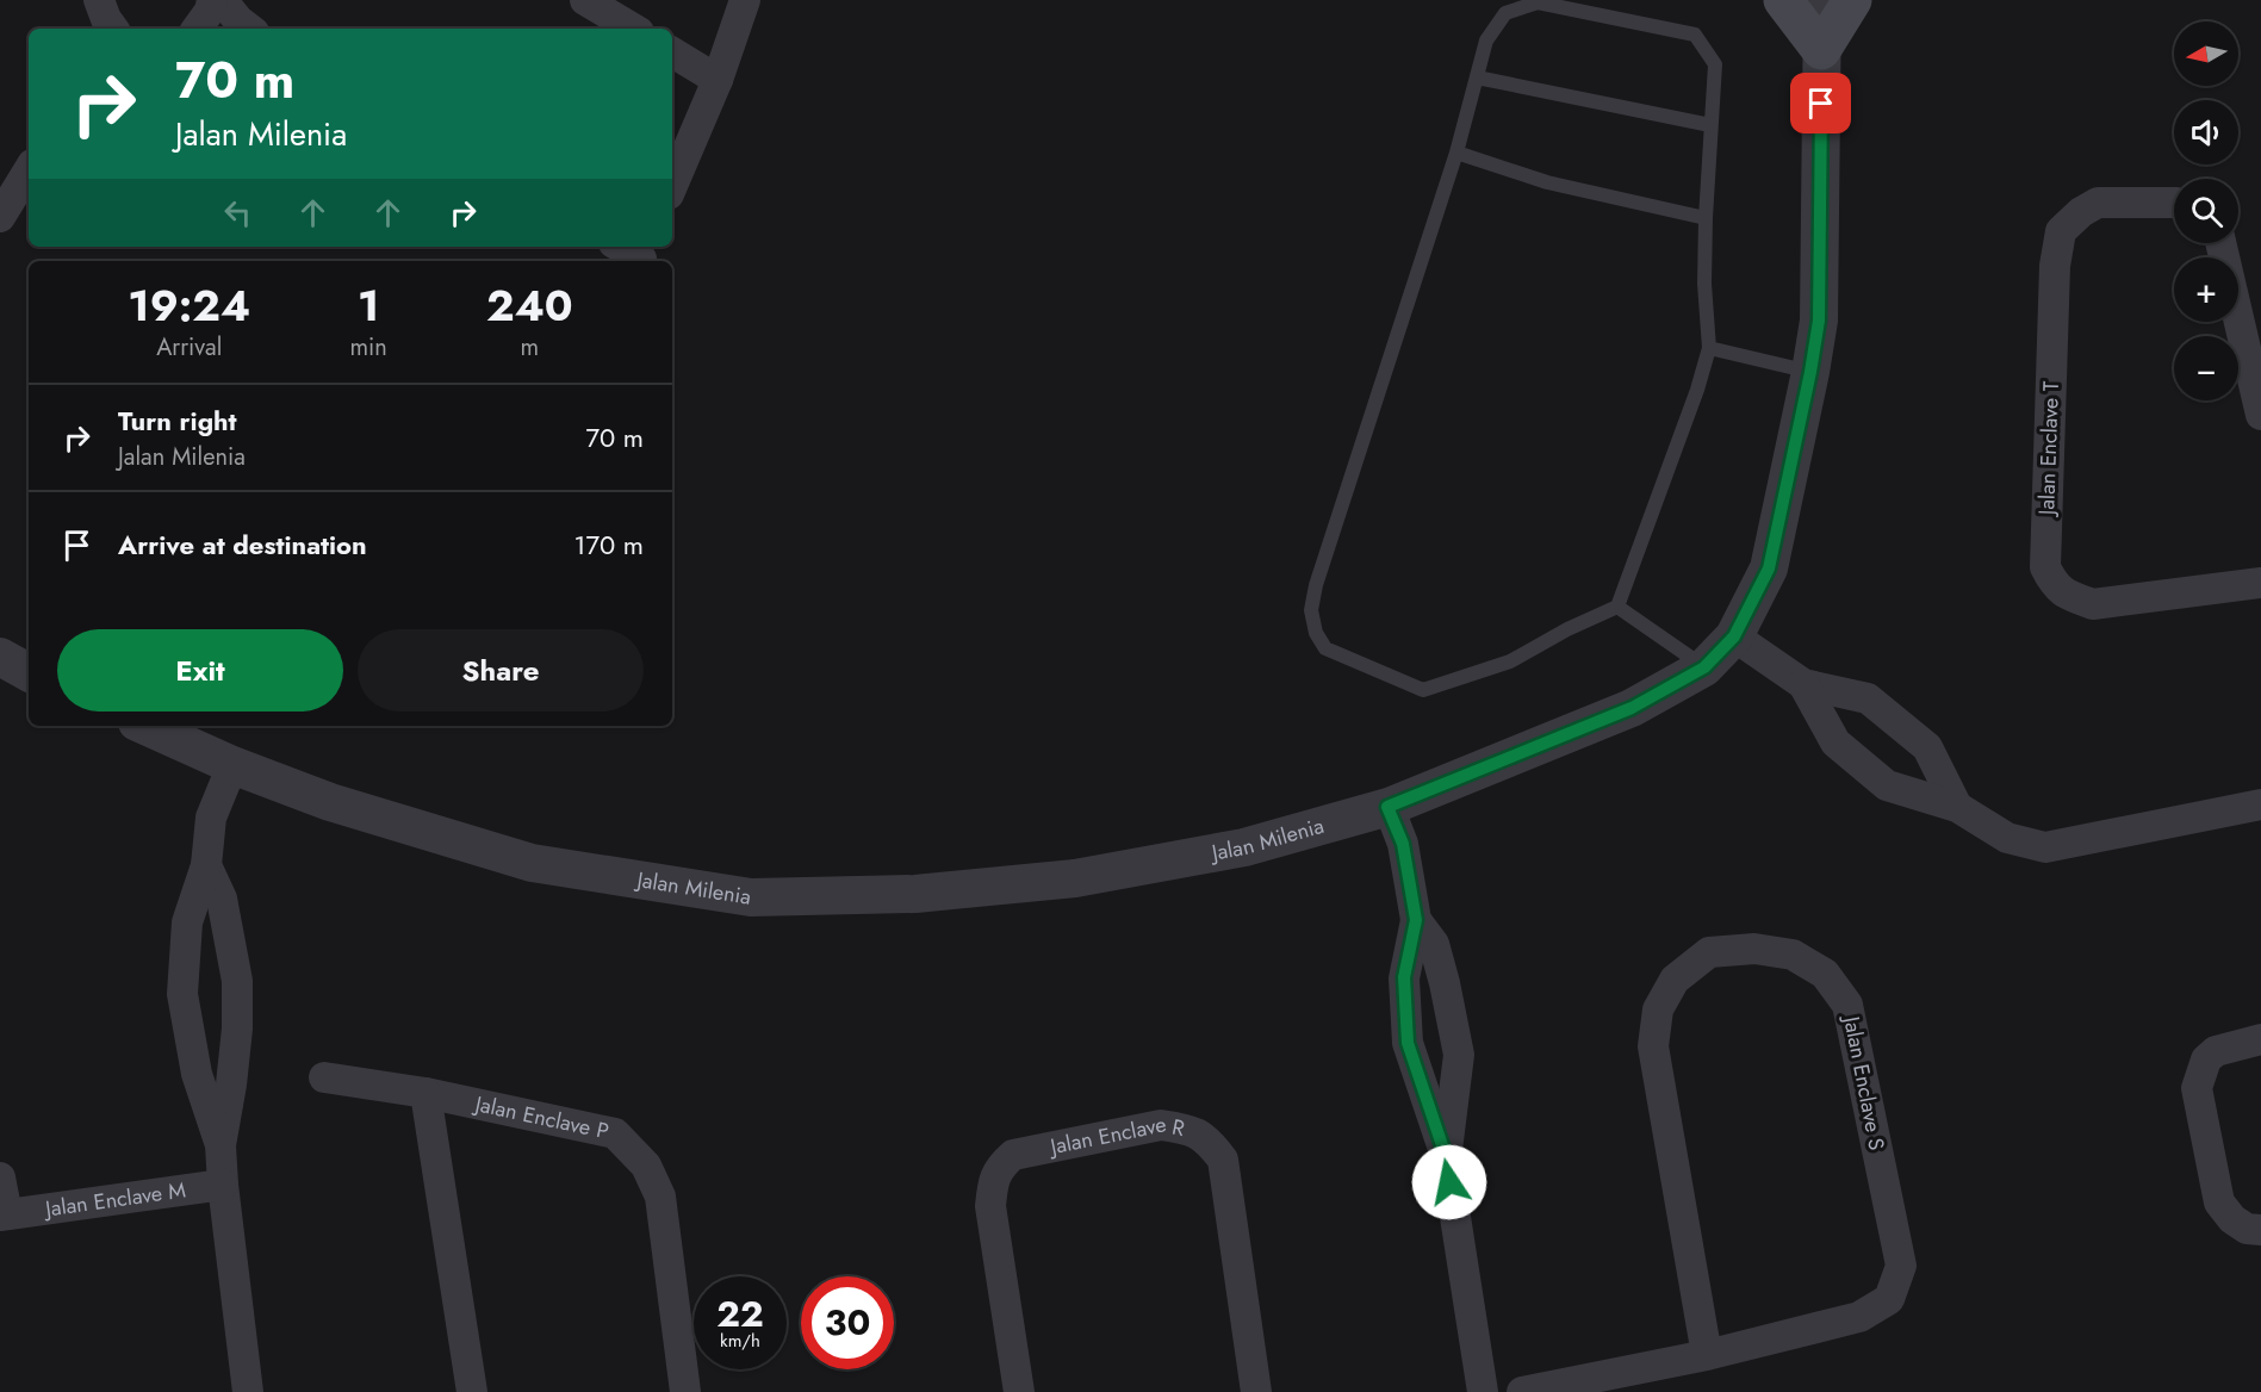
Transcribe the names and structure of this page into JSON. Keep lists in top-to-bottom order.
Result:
{
  "streets": {
    "street": [
      "Jalan Enclave T",
      "Jalan Milenia",
      "Jalan Enclave S",
      "Jalan Enclave P",
      "Jalan Enclave R",
      "Jalan Enclave M"
    ]
  },
  "north": "left",
  "page": {
    "map_buttons": ["+", "−"],
    "turn": ["70 m", "Jalan Milenia"],
    "eta": [
      "19:24",
      "Arrival",
      "1",
      "min",
      "240",
      "m"
    ],
    "list": [
      {
        "name": "Turn right",
        "note": "Jalan Milenia",
        "value": "70 m"
      },
      {
        "name": "Arrive at destination",
        "value": "170 m"
      }
    ],
    "buttons": ["Exit", "Share"],
    "speed": "22 km/h",
    "limit": "30"
  }
}
